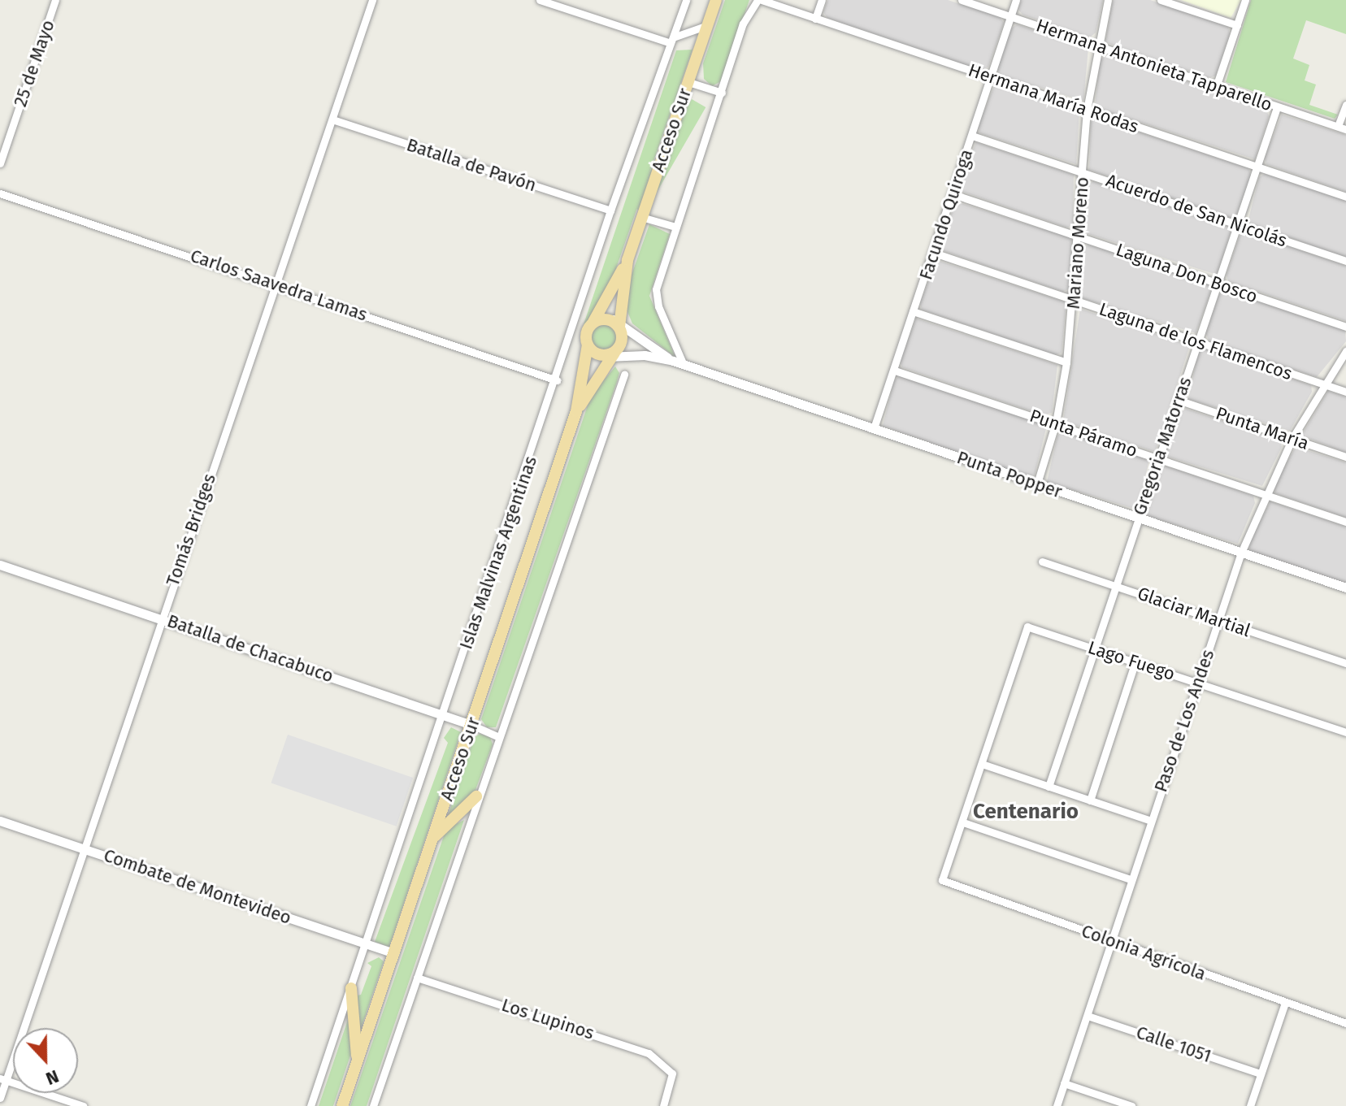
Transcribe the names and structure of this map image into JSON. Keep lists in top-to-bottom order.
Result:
{
  "streets": {
    "main road": ["Acceso Sur"],
    "street": [
      "25 de Mayo",
      "Hermana Antonieta Tapparello",
      "Hermana María Rodas",
      "Batalla de Pavón",
      "Acuerdo de San Nicolás",
      "Facundo Quiroga",
      "Mariano Moreno",
      "Laguna Don Bosco",
      "Carlos Saavedra Lamas",
      "Laguna de los Flamencos",
      "Punta María",
      "Punta Páramo",
      "Gregoria Matorras",
      "Punta Popper",
      "Tomás Bridges",
      "Islas Malvinas Argentinas",
      "Glaciar Martial",
      "Batalla de Chacabuco",
      "Lago Fuego",
      "Paso de Los Andes",
      "Combate de Montevideo",
      "Colonia Agrícola",
      "Los Lupinos",
      "Calle 1051"
    ]
  },
  "crossings": [
    ["Hermana Antonieta Tapparello", "Facundo Quiroga"],
    ["Hermana Antonieta Tapparello", "Mariano Moreno"],
    ["Hermana Antonieta Tapparello", "Gregoria Matorras"],
    ["Hermana María Rodas", "Facundo Quiroga"],
    ["Hermana María Rodas", "Mariano Moreno"],
    ["Hermana María Rodas", "Gregoria Matorras"],
    ["Acceso Sur", "Punta Popper"],
    ["Acceso Sur", "Batalla de Chacabuco"],
    ["Acceso Sur", "Combate de Montevideo"],
    ["Batalla de Pavón", "Tomás Bridges"],
    ["Batalla de Pavón", "Islas Malvinas Argentinas"],
    ["Acuerdo de San Nicolás", "Facundo Quiroga"],
    ["Acuerdo de San Nicolás", "Mariano Moreno"],
    ["Acuerdo de San Nicolás", "Gregoria Matorras"],
    ["Facundo Quiroga", "Laguna Don Bosco"],
    ["Facundo Quiroga", "Laguna de los Flamencos"],
    ["Facundo Quiroga", "Punta Páramo"],
    ["Facundo Quiroga", "Punta Popper"],
    ["Mariano Moreno", "Laguna Don Bosco"],
    ["Mariano Moreno", "Laguna de los Flamencos"],
    ["Mariano Moreno", "Punta Páramo"],
    ["Mariano Moreno", "Punta Popper"],
    ["Laguna Don Bosco", "Gregoria Matorras"],
    ["Carlos Saavedra Lamas", "Tomás Bridges"],
    ["Carlos Saavedra Lamas", "Islas Malvinas Argentinas"],
    ["Laguna de los Flamencos", "Gregoria Matorras"],
    ["Laguna de los Flamencos", "Paso de Los Andes"],
    ["Punta María", "Gregoria Matorras"],
    ["Punta María", "Paso de Los Andes"],
    ["Punta Páramo", "Gregoria Matorras"],
    ["Punta Páramo", "Paso de Los Andes"],
    ["Gregoria Matorras", "Punta Popper"],
    ["Gregoria Matorras", "Glaciar Martial"],
    ["Gregoria Matorras", "Lago Fuego"],
    ["Punta Popper", "Paso de Los Andes"],
    ["Tomás Bridges", "Batalla de Chacabuco"],
    ["Tomás Bridges", "Combate de Montevideo"],
    ["Islas Malvinas Argentinas", "Batalla de Chacabuco"],
    ["Islas Malvinas Argentinas", "Combate de Montevideo"],
    ["Glaciar Martial", "Paso de Los Andes"],
    ["Lago Fuego", "Paso de Los Andes"],
    ["Paso de Los Andes", "Colonia Agrícola"],
    ["Paso de Los Andes", "Calle 1051"]
  ],
  "districts": ["Centenario"],
  "north": "bottom"
}
